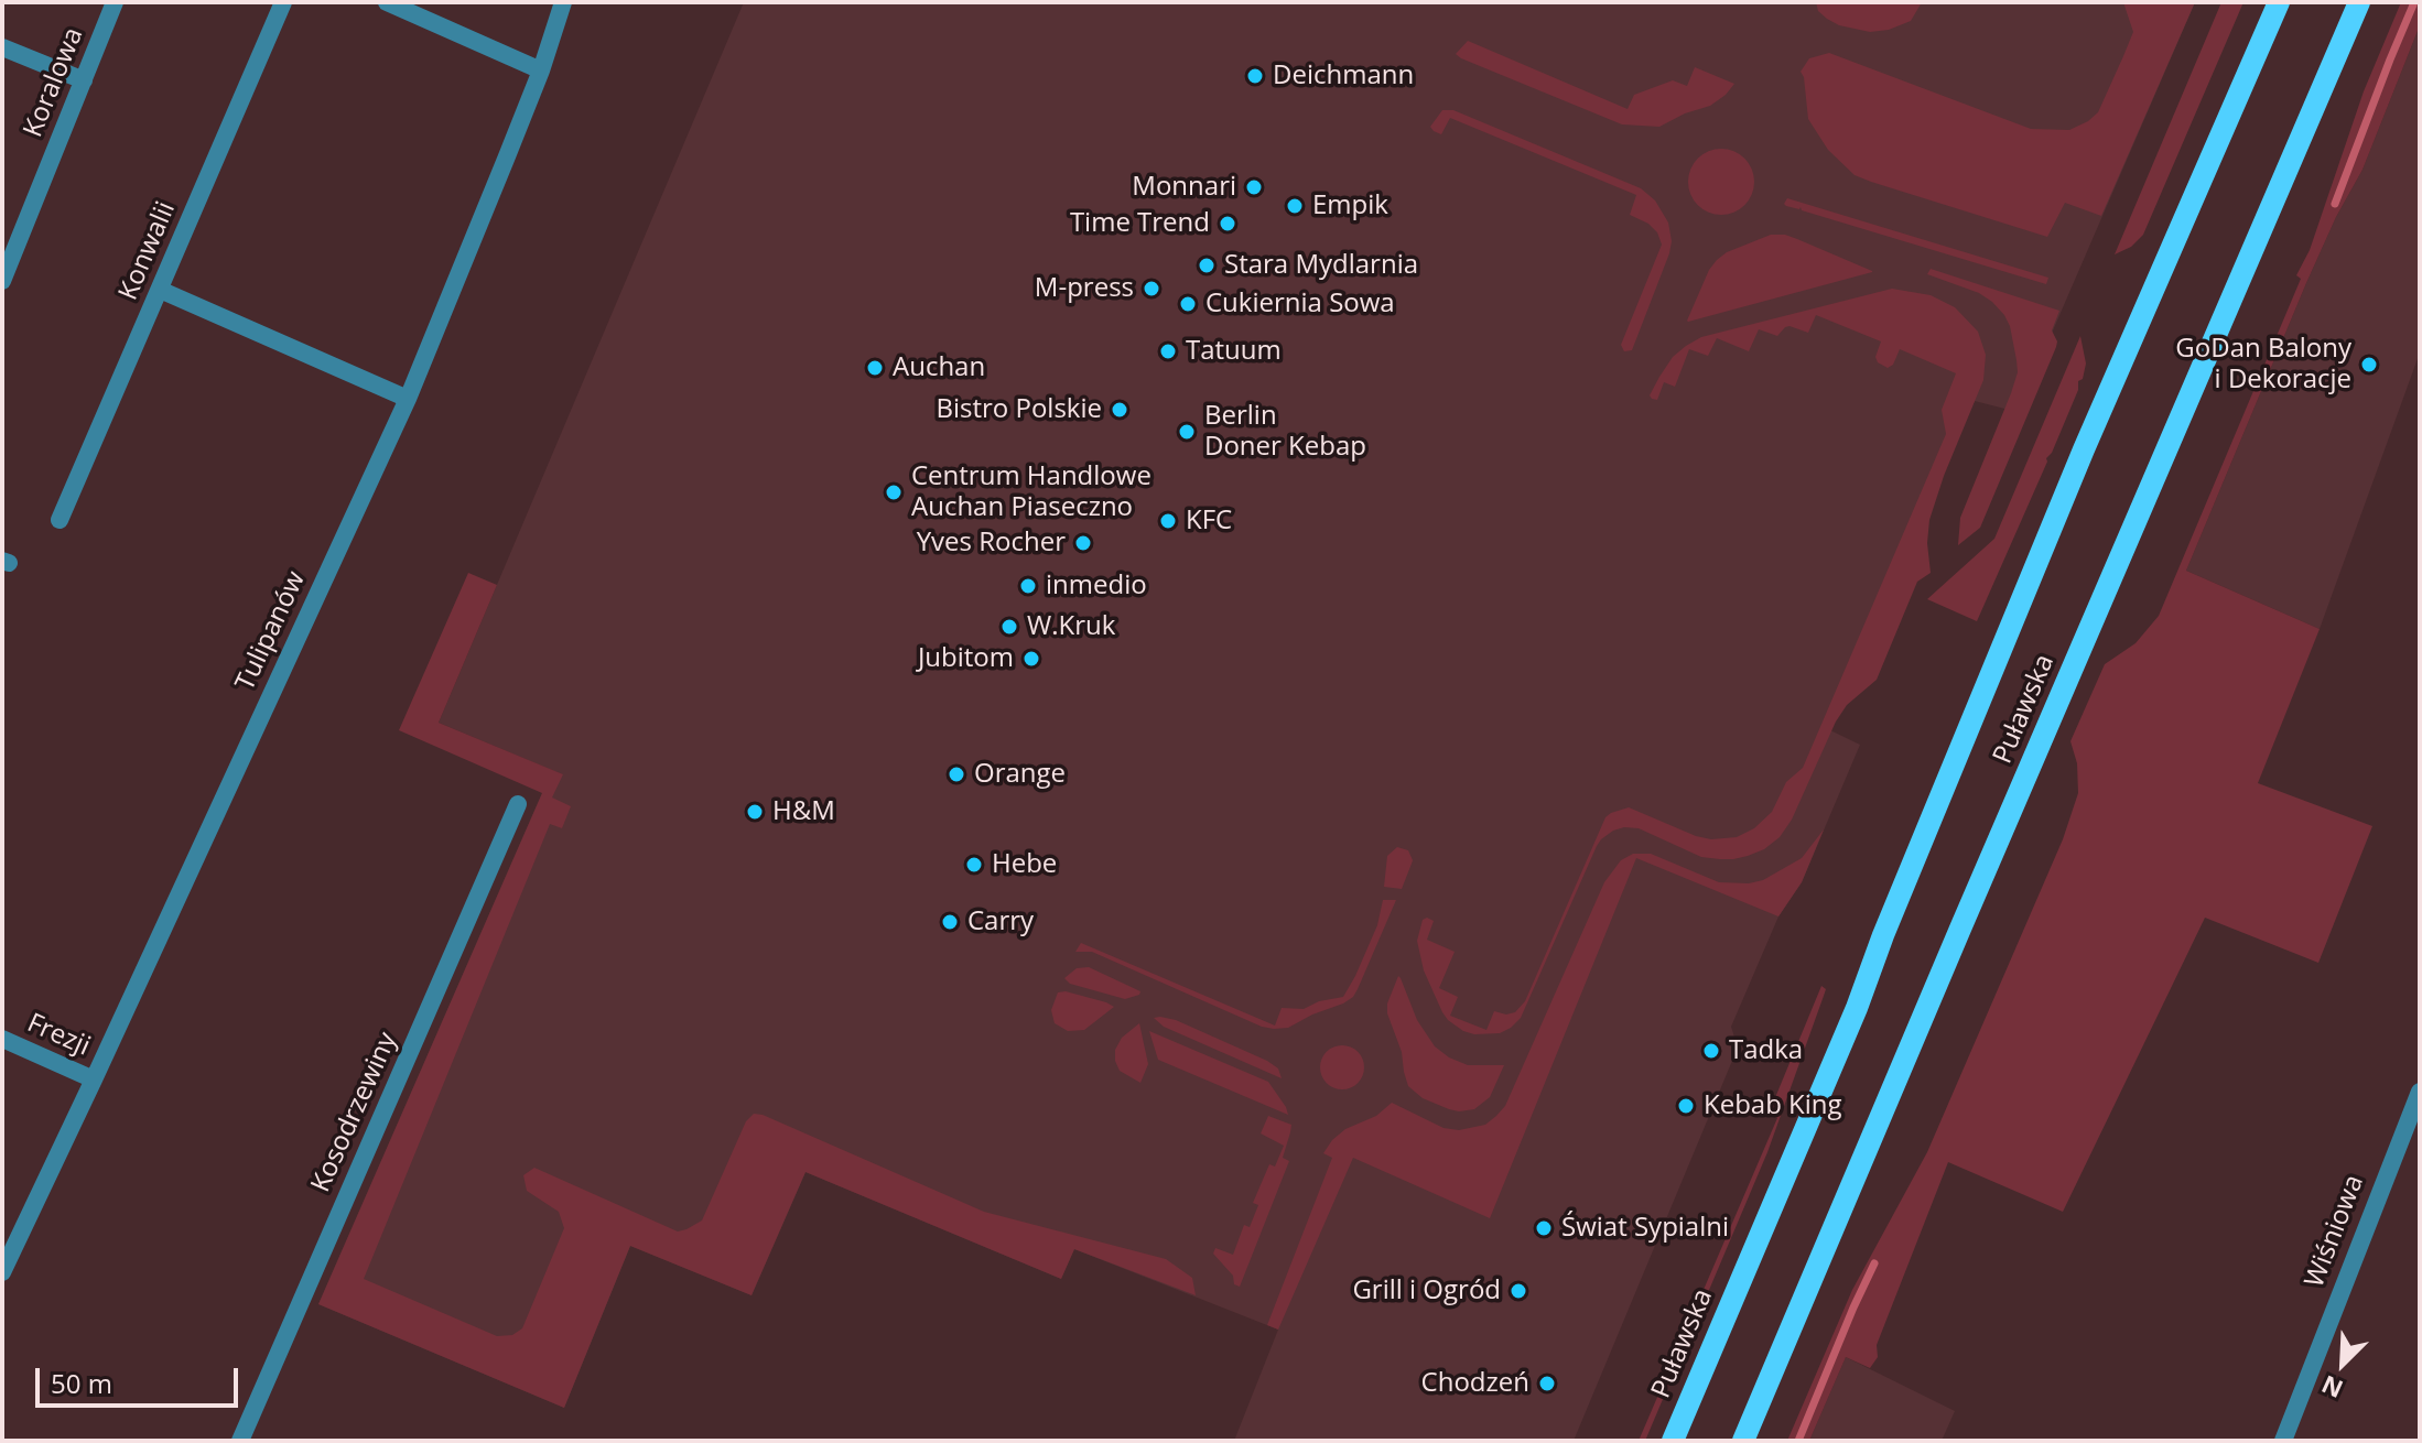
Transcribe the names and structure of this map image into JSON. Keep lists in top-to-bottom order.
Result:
{
  "streets": {
    "main road": ["Puławska"],
    "street": [
      "Koralowa",
      "Konwalii",
      "Tulipanów",
      "Frezji",
      "Kosodrzewiny",
      "Wiśniowa"
    ]
  },
  "crossings": [
    ["Tulipanów", "Frezji"]
  ],
  "places": [
    "Deichmann",
    "Monnari",
    "Empik",
    "Time Trend",
    "Stara Mydlarnia",
    "M-press",
    "Cukiernia Sowa",
    "Tatuum",
    "GoDan Balony i Dekoracje",
    "Auchan",
    "Bistro Polskie",
    "Berlin Doner Kebap",
    "Centrum Handlowe Auchan Piaseczno",
    "KFC",
    "Yves Rocher",
    "inmedio",
    "W.Kruk",
    "Jubitom",
    "Orange",
    "H&M",
    "Hebe",
    "Carry",
    "Tadka",
    "Kebab King",
    "Świat Sypialni",
    "Grill i Ogród",
    "Chodzeń"
  ],
  "scale_bar": "50 m",
  "north": "bottom left"
}
